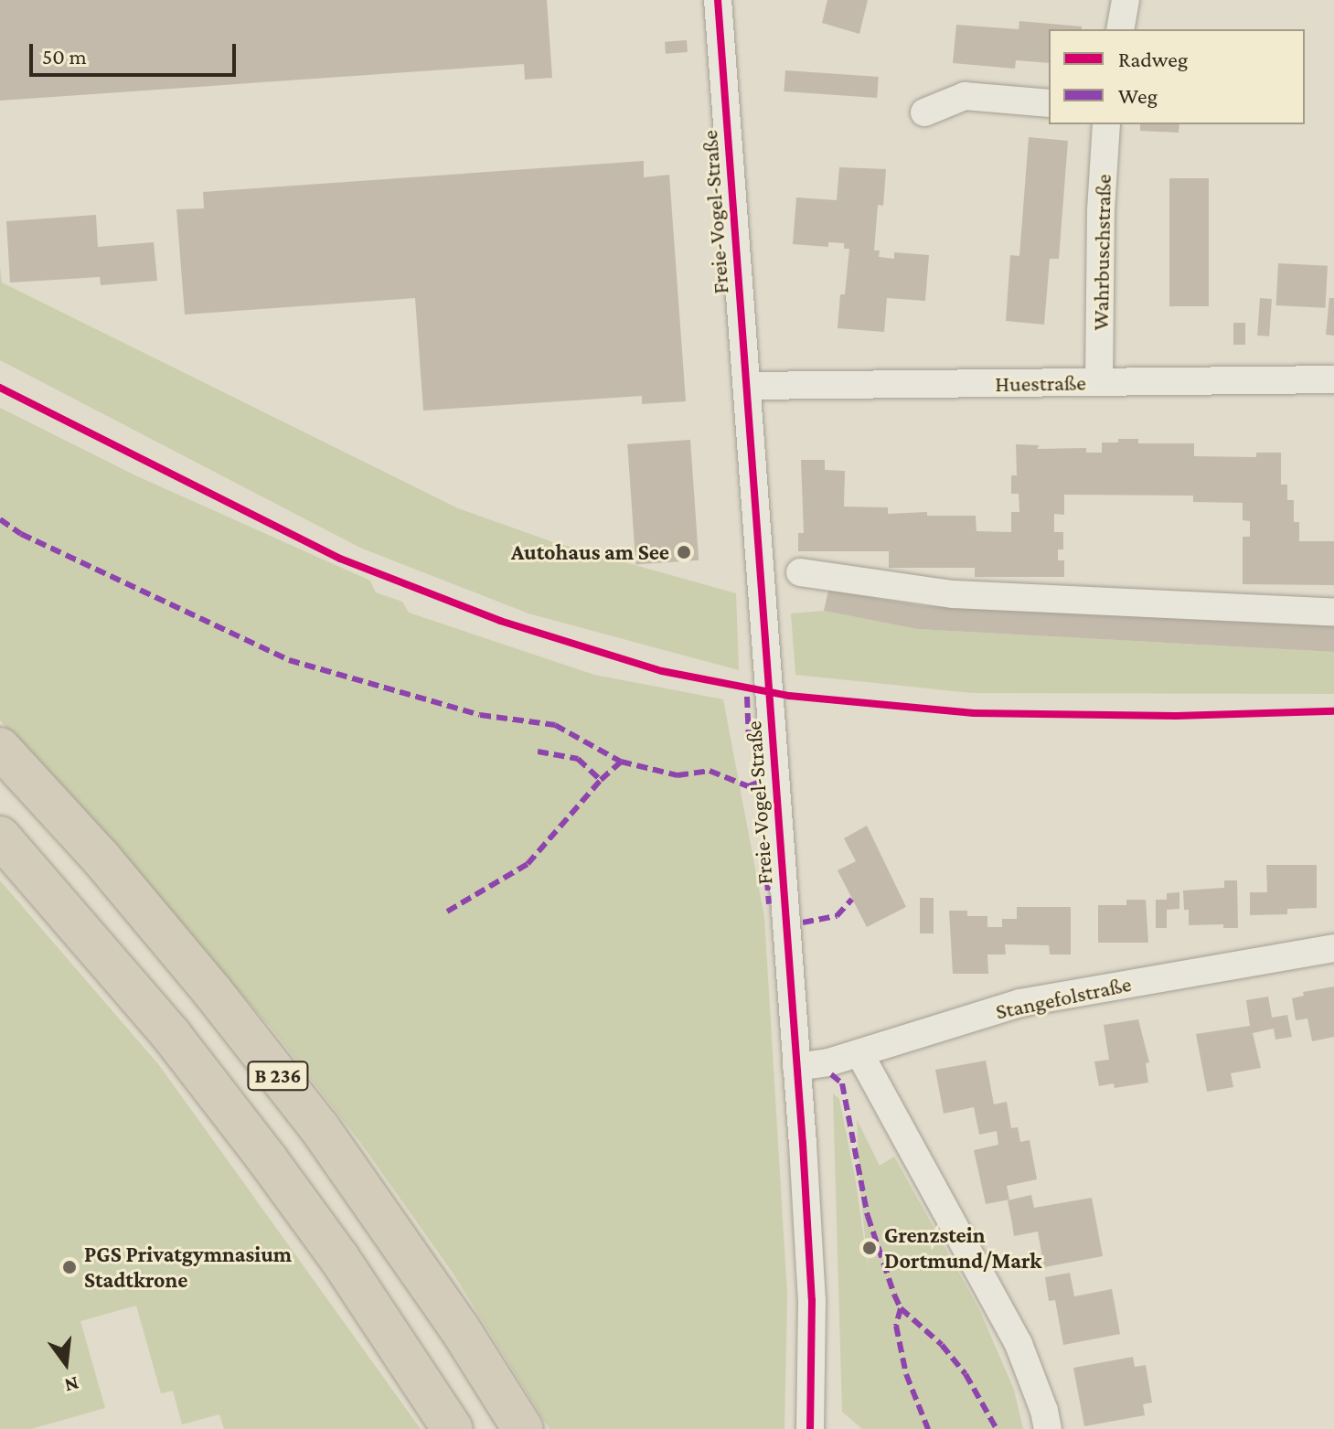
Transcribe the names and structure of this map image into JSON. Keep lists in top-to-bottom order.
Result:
{
  "streets": {
    "highway": ["B 236"],
    "street": [
      "Freie-Vogel-Straße",
      "Wahrbuschstraße",
      "Huestraße",
      "Stangefolstraße"
    ]
  },
  "crossings": [
    ["Freie-Vogel-Straße", "Huestraße"],
    ["Freie-Vogel-Straße", "Stangefolstraße"],
    ["Wahrbuschstraße", "Huestraße"]
  ],
  "places": ["Autohaus am See", "Grenzstein Dortmund/Mark", "PGS Privatgymnasium Stadtkrone"],
  "legend": ["Radweg", "Weg"],
  "scale_bar": "50 m",
  "north": "bottom"
}
